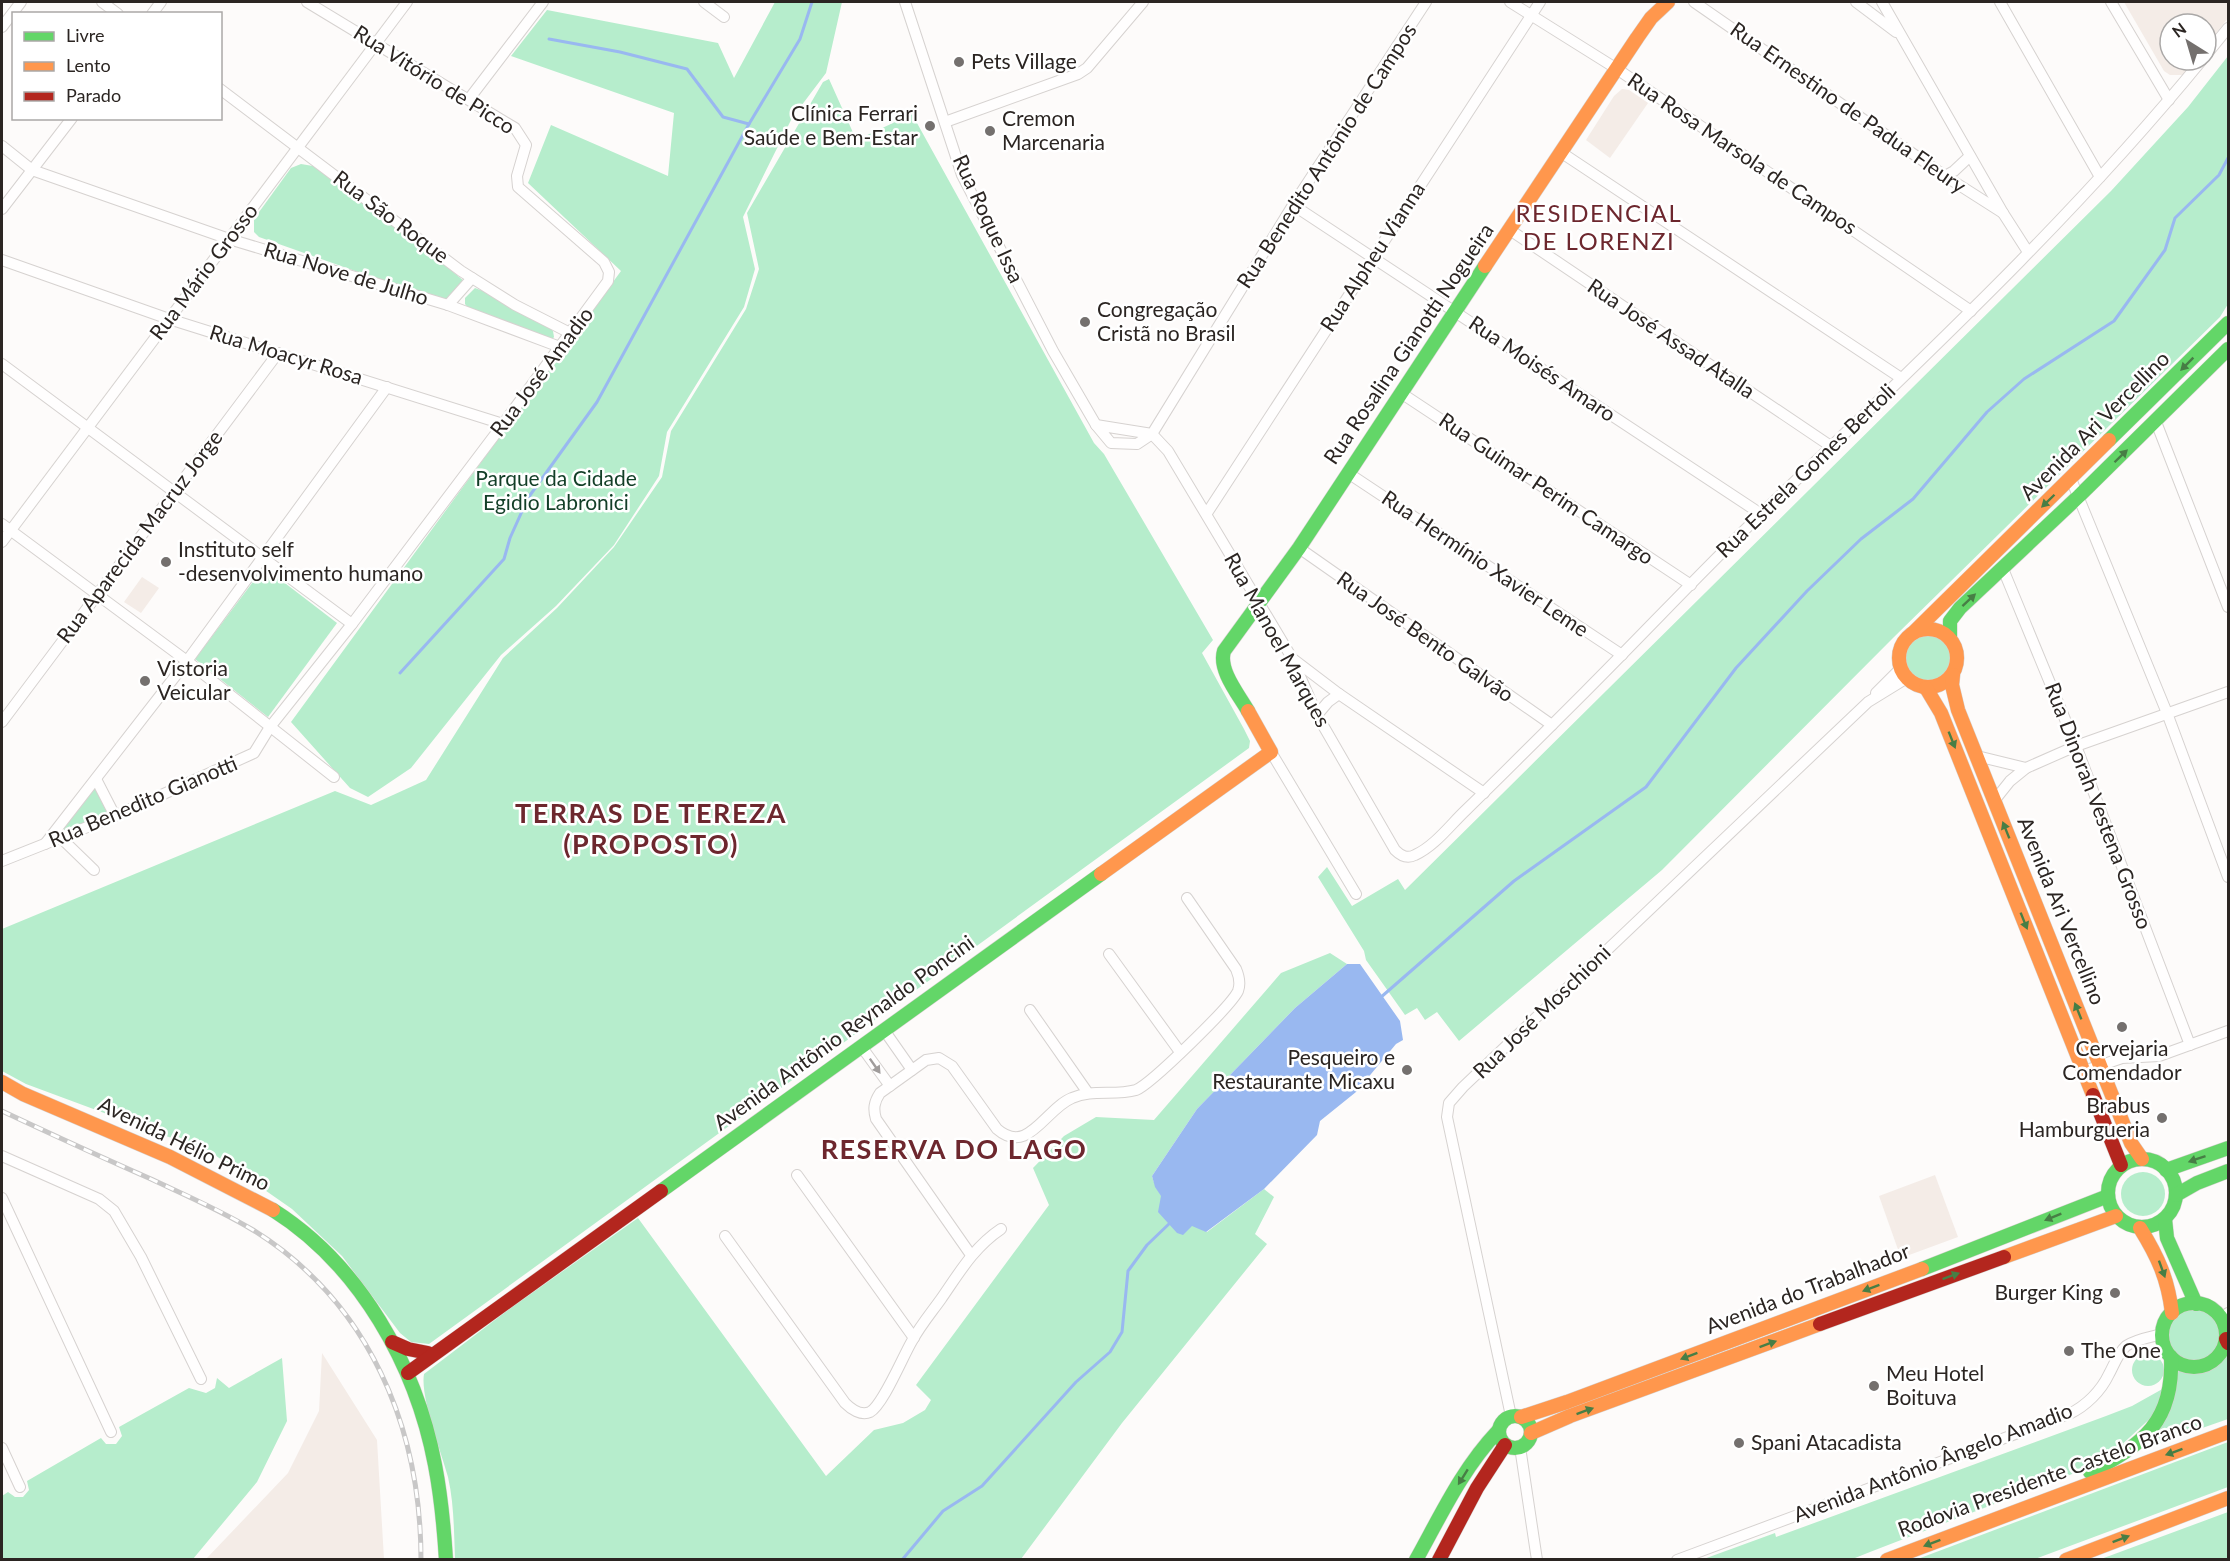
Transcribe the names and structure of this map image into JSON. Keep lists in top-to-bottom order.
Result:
{
  "streets": {
    "main road": [
      "Rua Rosalina Gianotti Nogueira",
      "Avenida Ari Vercellino",
      "Avenida Antônio Reynaldo Poncini",
      "Avenida Hélio Primo",
      "Avenida do Trabalhador",
      "Rodovia Presidente Castelo Branco"
    ],
    "street": [
      "Rua Vitório de Picco",
      "Rua Ernestino de Padua Fleury",
      "Rua Rosa Marsola de Campos",
      "Rua Benedito Antônio de Campos",
      "Rua São Roque",
      "Rua Roque Issa",
      "Rua Alpheu Vianna",
      "Rua Mário Grosso",
      "Rua Nove de Julho",
      "Rua José Assad Atalla",
      "Rua Moacyr Rosa",
      "Rua Moisés Amaro",
      "Rua José Amadio",
      "Rua Estrela Gomes Bertoli",
      "Rua Guimar Perim Camargo",
      "Rua Aparecida Macruz Jorge",
      "Rua Hermínio Xavier Leme",
      "Rua José Bento Galvão",
      "Rua Manoel Marques",
      "Rua Benedito Gianotti",
      "Rua Dinorah Vestena Grosso",
      "Rua José Moschioni",
      "Avenida Antônio Ângelo Amadio"
    ]
  },
  "crossings": [
    ["Rua Vitório de Picco", "Rua Mário Grosso"],
    ["Rua Vitório de Picco", "Rua José Amadio"],
    ["Rua Rosa Marsola de Campos", "Rua Alpheu Vianna"],
    ["Rua Rosa Marsola de Campos", "Rua Rosalina Gianotti Nogueira"],
    ["Rua Rosa Marsola de Campos", "Rua Estrela Gomes Bertoli"],
    ["Rua Benedito Antônio de Campos", "Rua Roque Issa"],
    ["Rua Benedito Antônio de Campos", "Rua Moisés Amaro"],
    ["Rua Benedito Antônio de Campos", "Rua Manoel Marques"],
    ["Rua São Roque", "Rua Mário Grosso"],
    ["Rua São Roque", "Rua José Amadio"],
    ["Rua Roque Issa", "Rua Manoel Marques"],
    ["Rua Alpheu Vianna", "Rua Moisés Amaro"],
    ["Rua Alpheu Vianna", "Rua Manoel Marques"],
    ["Rua Mário Grosso", "Rua Nove de Julho"],
    ["Rua Mário Grosso", "Rua Moacyr Rosa"],
    ["Rua Nove de Julho", "Rua José Amadio"],
    ["Rua José Assad Atalla", "Rua Rosalina Gianotti Nogueira"],
    ["Rua José Assad Atalla", "Rua Estrela Gomes Bertoli"],
    ["Rua Rosalina Gianotti Nogueira", "Rua Moisés Amaro"],
    ["Rua Rosalina Gianotti Nogueira", "Rua Guimar Perim Camargo"],
    ["Rua Rosalina Gianotti Nogueira", "Rua Hermínio Xavier Leme"],
    ["Rua Rosalina Gianotti Nogueira", "Rua José Bento Galvão"],
    ["Rua Rosalina Gianotti Nogueira", "Rua Manoel Marques"],
    ["Rua Rosalina Gianotti Nogueira", "Avenida Antônio Reynaldo Poncini"],
    ["Rua Moacyr Rosa", "Rua José Amadio"],
    ["Rua Moacyr Rosa", "Rua Aparecida Macruz Jorge"],
    ["Rua Moisés Amaro", "Rua Estrela Gomes Bertoli"],
    ["Rua José Amadio", "Rua Benedito Gianotti"],
    ["Avenida Ari Vercellino", "Rua Dinorah Vestena Grosso"],
    ["Avenida Ari Vercellino", "Rua José Moschioni"],
    ["Avenida Ari Vercellino", "Avenida do Trabalhador"],
    ["Rua Estrela Gomes Bertoli", "Rua Guimar Perim Camargo"],
    ["Rua Estrela Gomes Bertoli", "Rua Hermínio Xavier Leme"],
    ["Rua Estrela Gomes Bertoli", "Rua José Bento Galvão"],
    ["Rua Estrela Gomes Bertoli", "Rua Manoel Marques"],
    ["Rua José Moschioni", "Avenida do Trabalhador"],
    ["Avenida Antônio Reynaldo Poncini", "Avenida Hélio Primo"]
  ],
  "districts": ["RESIDENCIAL DE LORENZI", "TERRAS DE TEREZA (PROPOSTO)", "RESERVA DO LAGO"],
  "parks": ["Parque da Cidade Egidio Labronici"],
  "places": [
    "Pets Village",
    "Clínica Ferrari Saúde e Bem-Estar",
    "Cremon Marcenaria",
    "Congregação Cristã no Brasil",
    "Instituto self -desenvolvimento humano",
    "Vistoria Veicular",
    "Cervejaria Comendador",
    "Pesqueiro e Restaurante Micaxu",
    "Brabus Hamburgueria",
    "Burger King",
    "The One",
    "Meu Hotel Boituva",
    "Spani Atacadista"
  ],
  "legend": ["Livre", "Lento", "Parado"],
  "north": "top left"
}
